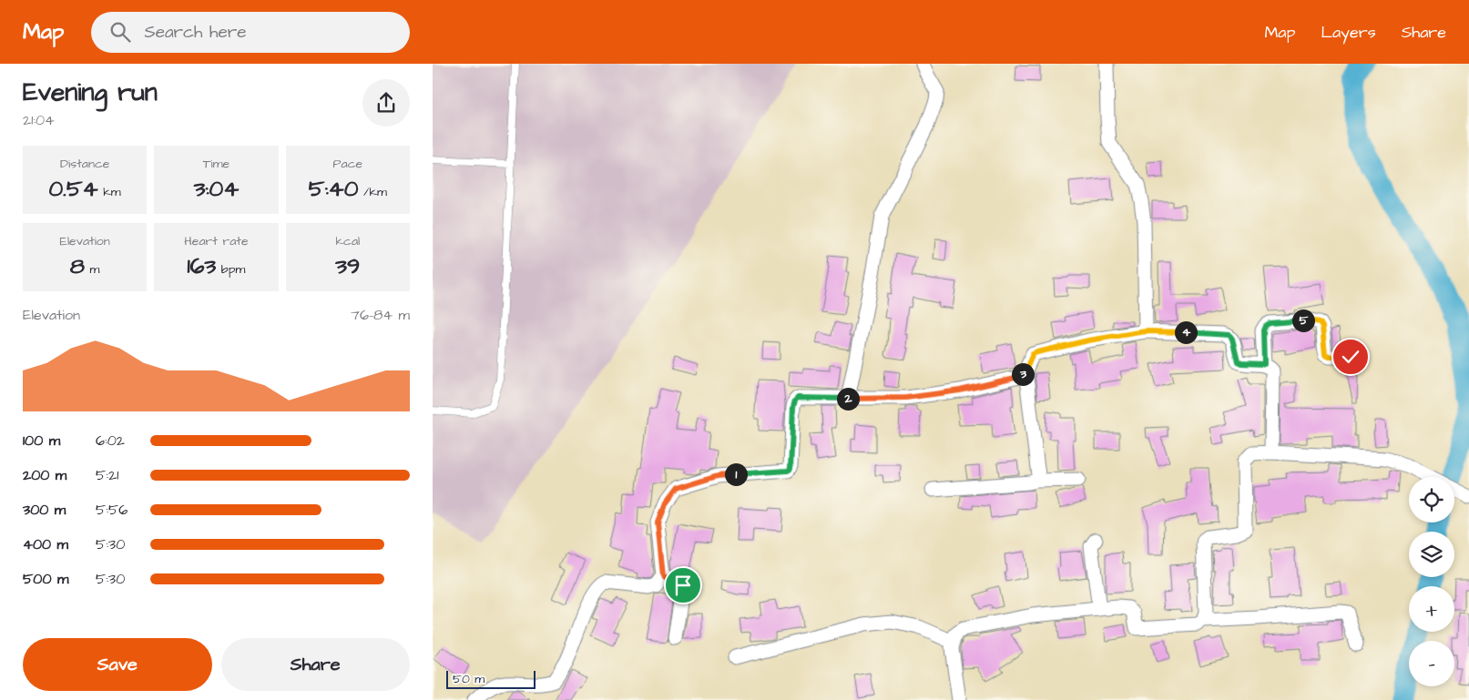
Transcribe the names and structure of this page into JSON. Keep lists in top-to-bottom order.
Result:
{
  "scale_bar": "50 m",
  "page": {
    "header": "Map",
    "search": "Search here",
    "nav": ["Map", "Layers", "Share"],
    "heading": ["Evening run", "21:04"],
    "stats": [
      ["Distance", "0.54 km"],
      ["Time", "3:04"],
      ["Pace", "5:40 /km"],
      ["Elevation", "8 m"],
      ["Heart rate", "163 bpm"],
      ["kcal", "39"]
    ],
    "chart": ["Elevation", "76–84 m"],
    "pins": [
      "5",
      "4",
      "3",
      "2",
      "1"
    ],
    "list": [
      {
        "name": "100 m",
        "note": "6:02"
      },
      {
        "name": "200 m",
        "note": "5:21"
      },
      {
        "name": "300 m",
        "note": "5:56"
      },
      {
        "name": "400 m",
        "note": "5:30"
      },
      {
        "name": "500 m",
        "note": "5:30"
      }
    ],
    "map_buttons": ["+", "−"],
    "buttons": ["Save", "Share"],
    "scale": "50 m"
  }
}
